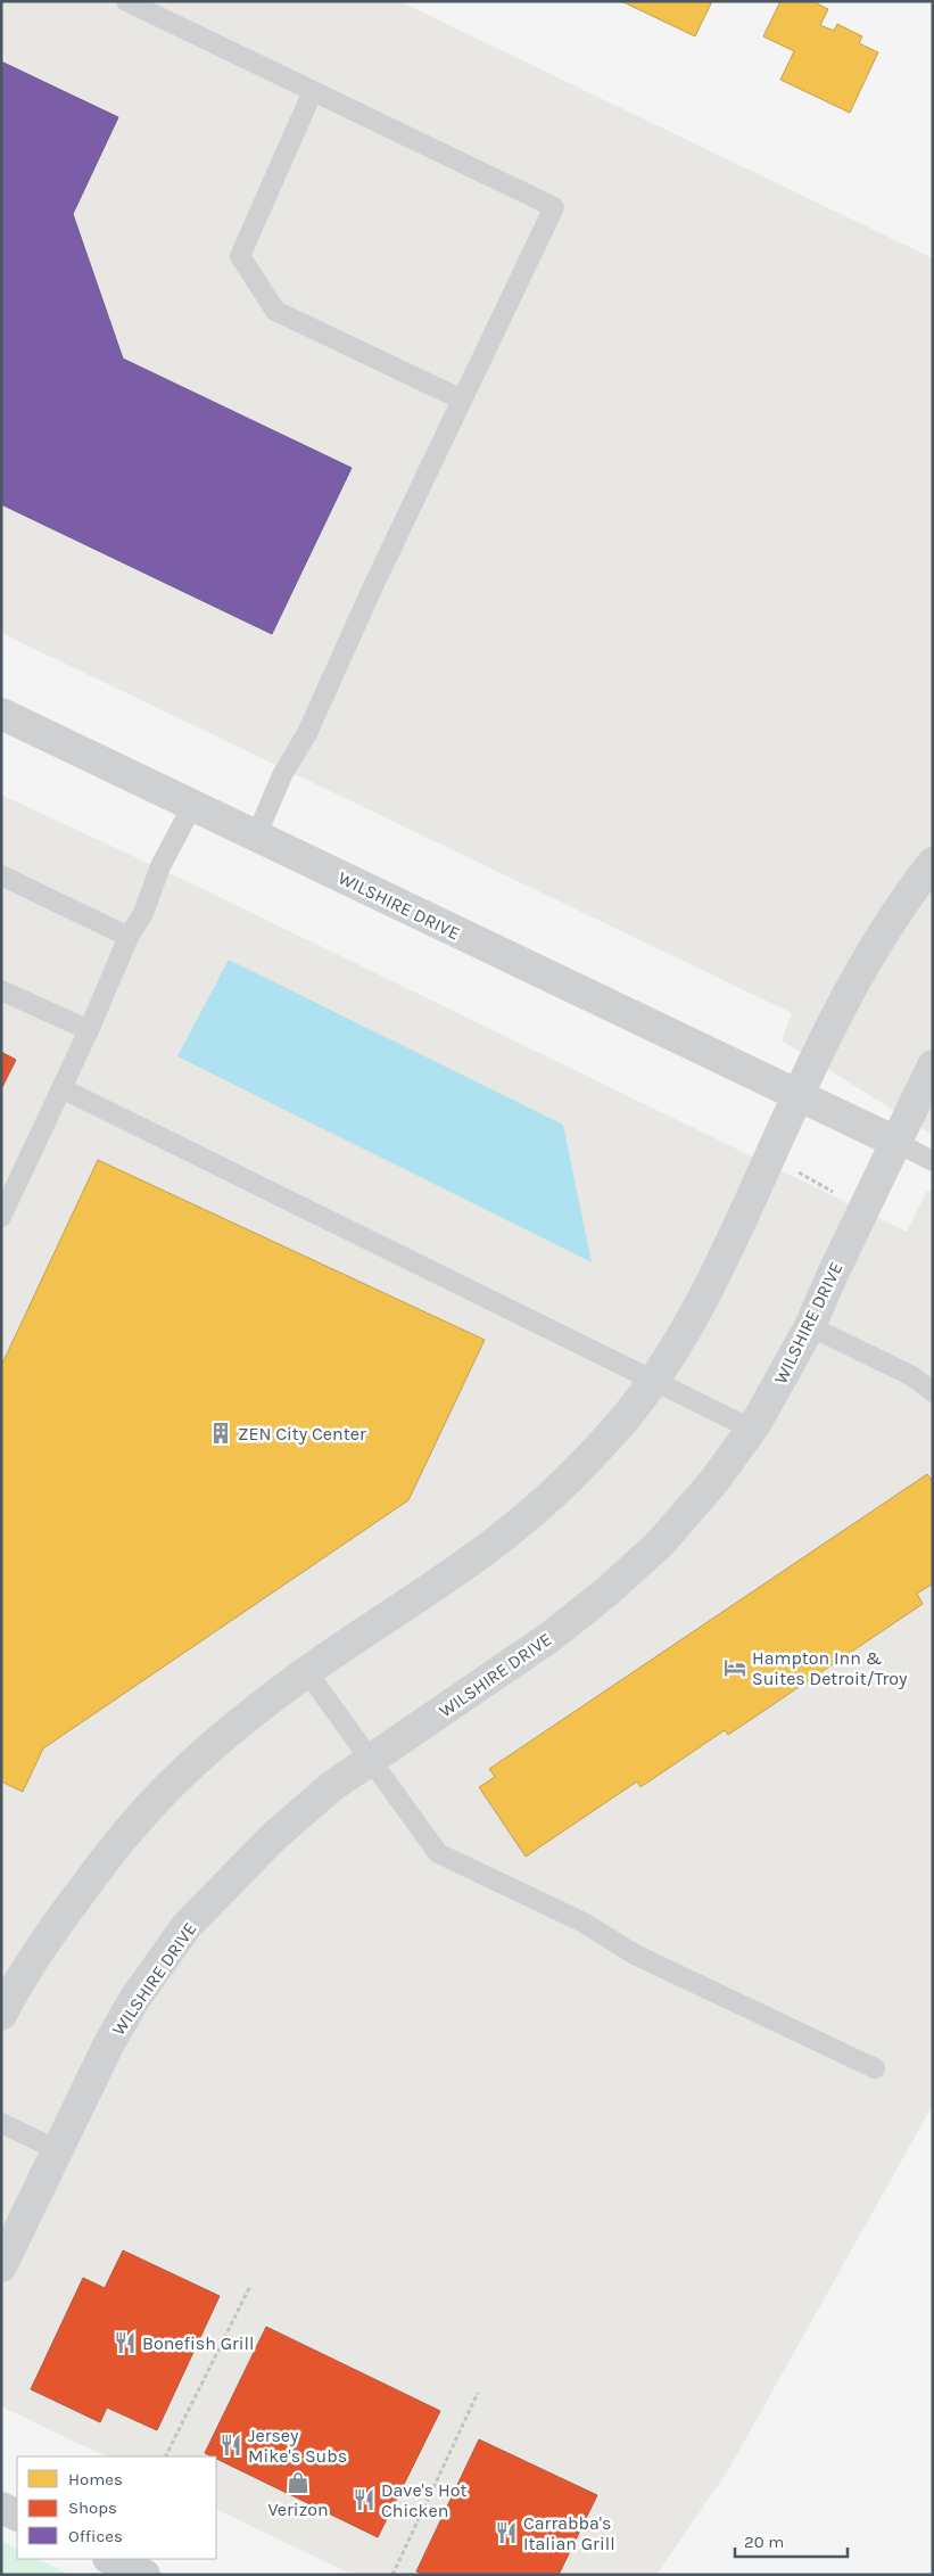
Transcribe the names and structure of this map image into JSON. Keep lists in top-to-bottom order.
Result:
{
  "streets": {
    "street": ["WILSHIRE DRIVE"]
  },
  "places": {
    "building": ["ZEN City Center"],
    "hotel": ["Hampton Inn & Suites Detroit/Troy"],
    "restaurant": [
      "Bonefish Grill",
      "Jersey Mike's Subs",
      "Dave's Hot Chicken",
      "Carrabba's Italian Grill"
    ],
    "shop": ["Verizon"]
  },
  "legend": ["Homes", "Shops", "Offices"],
  "scale_bar": "20 m"
}
